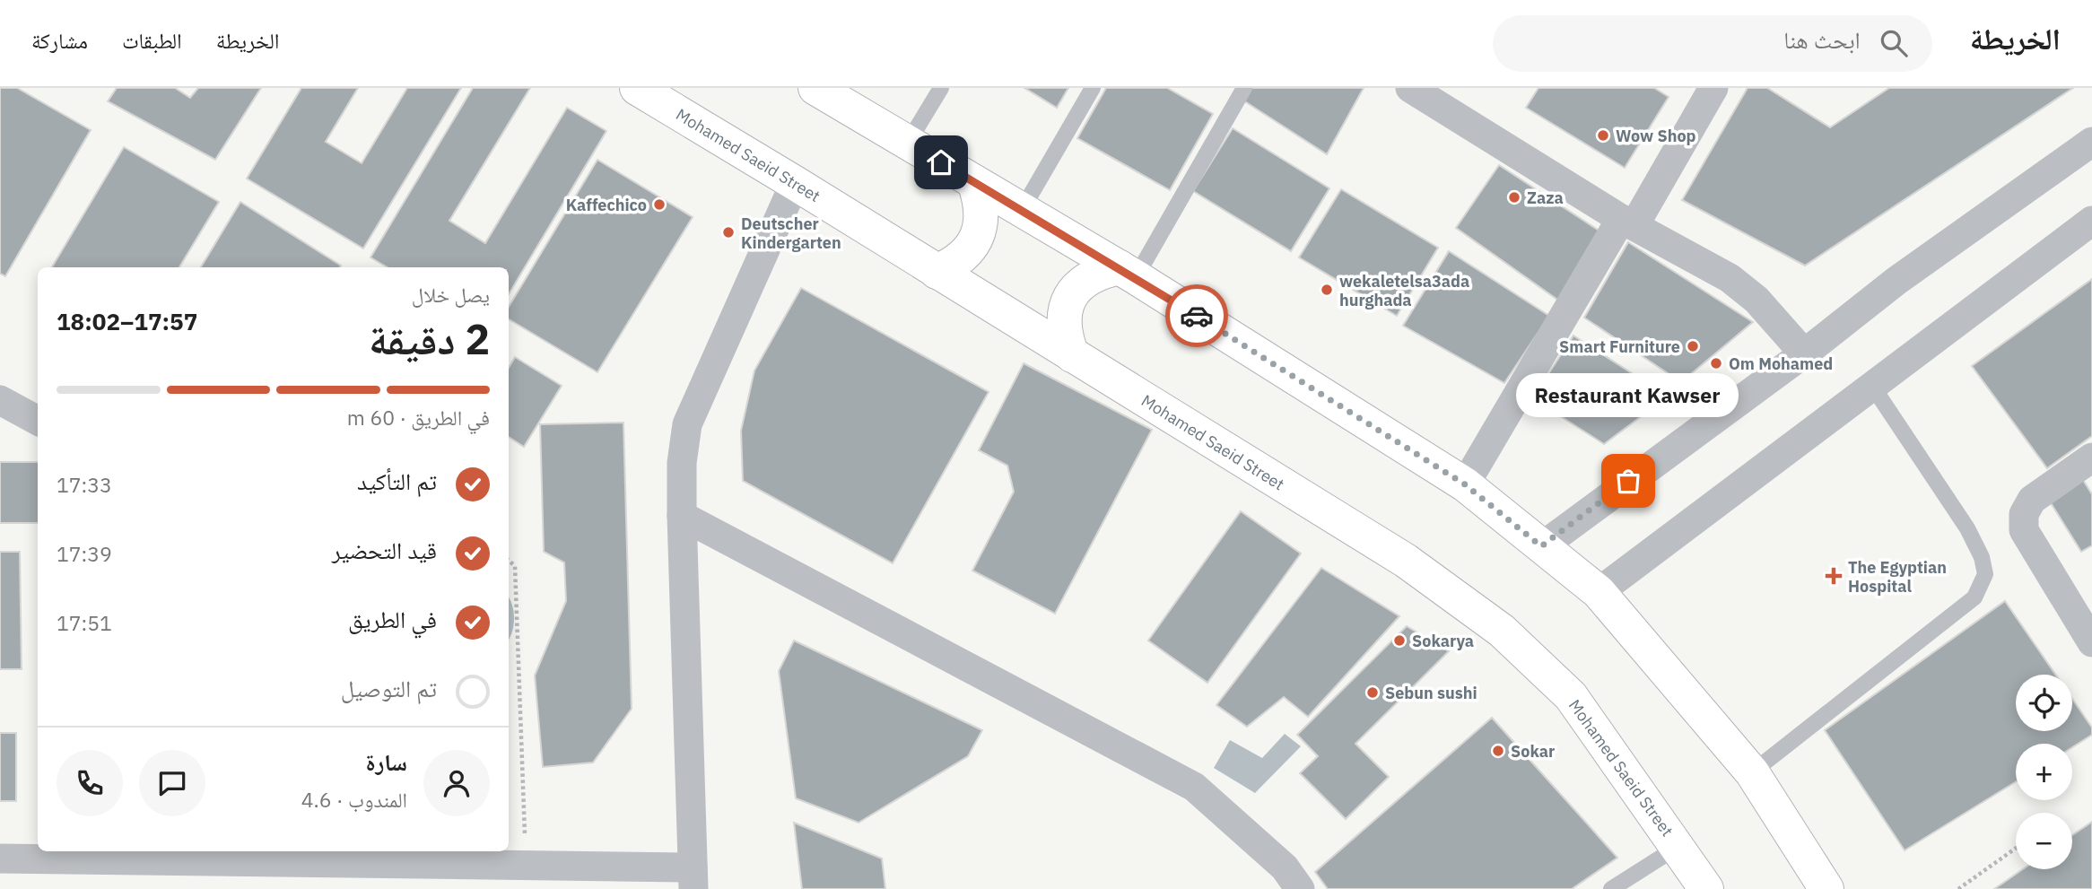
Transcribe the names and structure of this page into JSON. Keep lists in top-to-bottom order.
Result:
{
  "streets": {
    "street": ["Mohamed Saeid Street"]
  },
  "places": {
    "other": [
      "Wow Shop",
      "Zaza",
      "Kaffechico",
      "Deutscher Kindergarten",
      "wekaletelsa3ada hurghada",
      "Smart Furniture",
      "Om Mohamed",
      "Restaurant Kawser",
      "Sokarya",
      "Sebun sushi",
      "Sokar"
    ],
    "health": ["The Egyptian Hospital"]
  },
  "page": {
    "header": "الخريطة",
    "search": "ابحث هنا",
    "nav": ["الخريطة", "الطبقات", "مشاركة"],
    "heading": ["2 دقيقة", "يصل خلال", "17:57–18:02"],
    "panel": ["سارة", "المندوب · 4.6"],
    "bubble": "Restaurant Kawser",
    "bar": "في الطريق · 60 m",
    "list": [
      ["تم التأكيد", "17:33"],
      ["قيد التحضير", "17:39"],
      ["في الطريق", "17:51"],
      "تم التوصيل"
    ],
    "map_buttons": ["+", "−"]
  }
}
